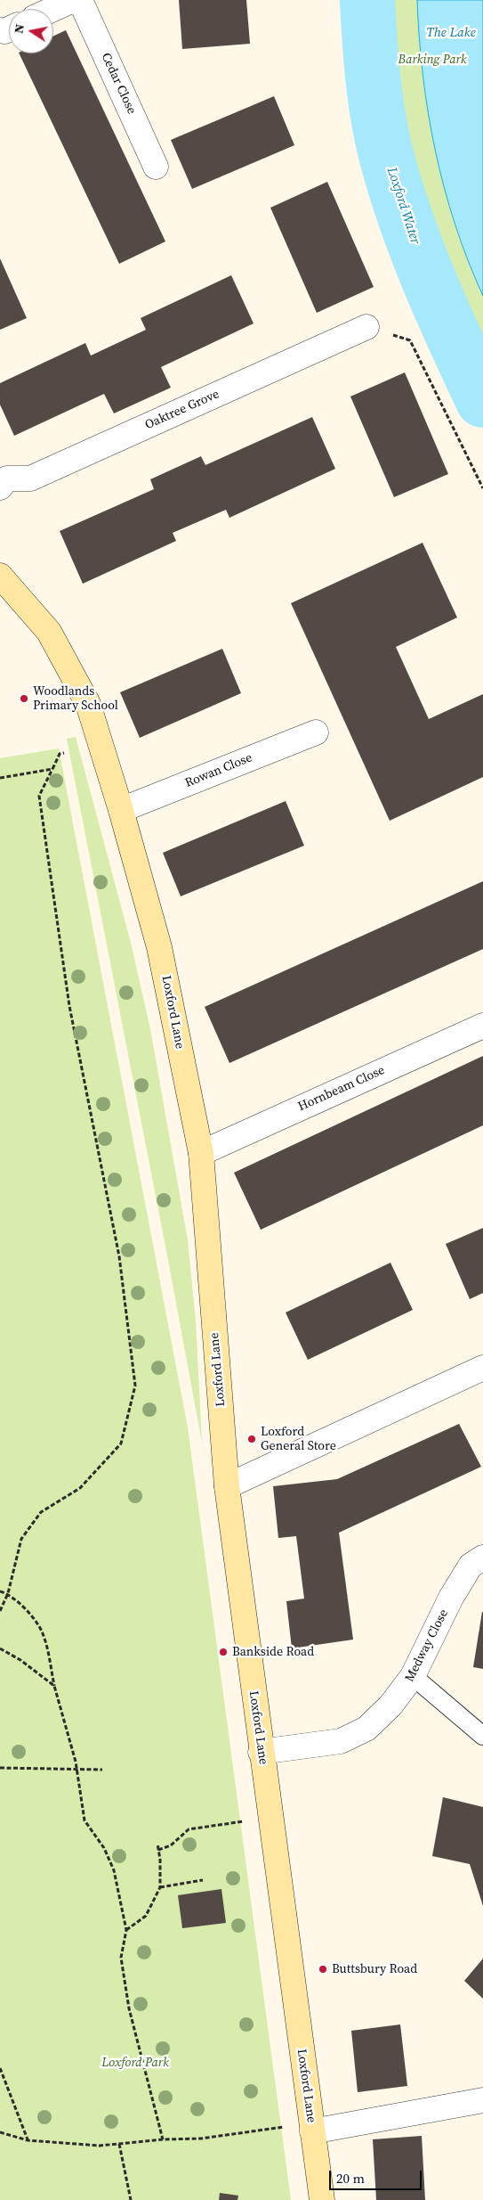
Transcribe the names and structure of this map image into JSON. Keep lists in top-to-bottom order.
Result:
{
  "streets": {
    "street": [
      "Cedar Close",
      "Oaktree Grove",
      "Rowan Close",
      "Loxford Lane",
      "Hornbeam Close",
      "Medway Close"
    ]
  },
  "crossings": [
    ["Rowan Close", "Loxford Lane"],
    ["Loxford Lane", "Hornbeam Close"],
    ["Loxford Lane", "Medway Close"]
  ],
  "water": ["The Lake", "Loxford Water"],
  "parks": ["Barking Park", "Loxford Park"],
  "places": [
    "Woodlands Primary School",
    "Loxford General Store",
    "Bankside Road",
    "Buttsbury Road"
  ],
  "scale_bar": "20 m",
  "north": "left"
}
